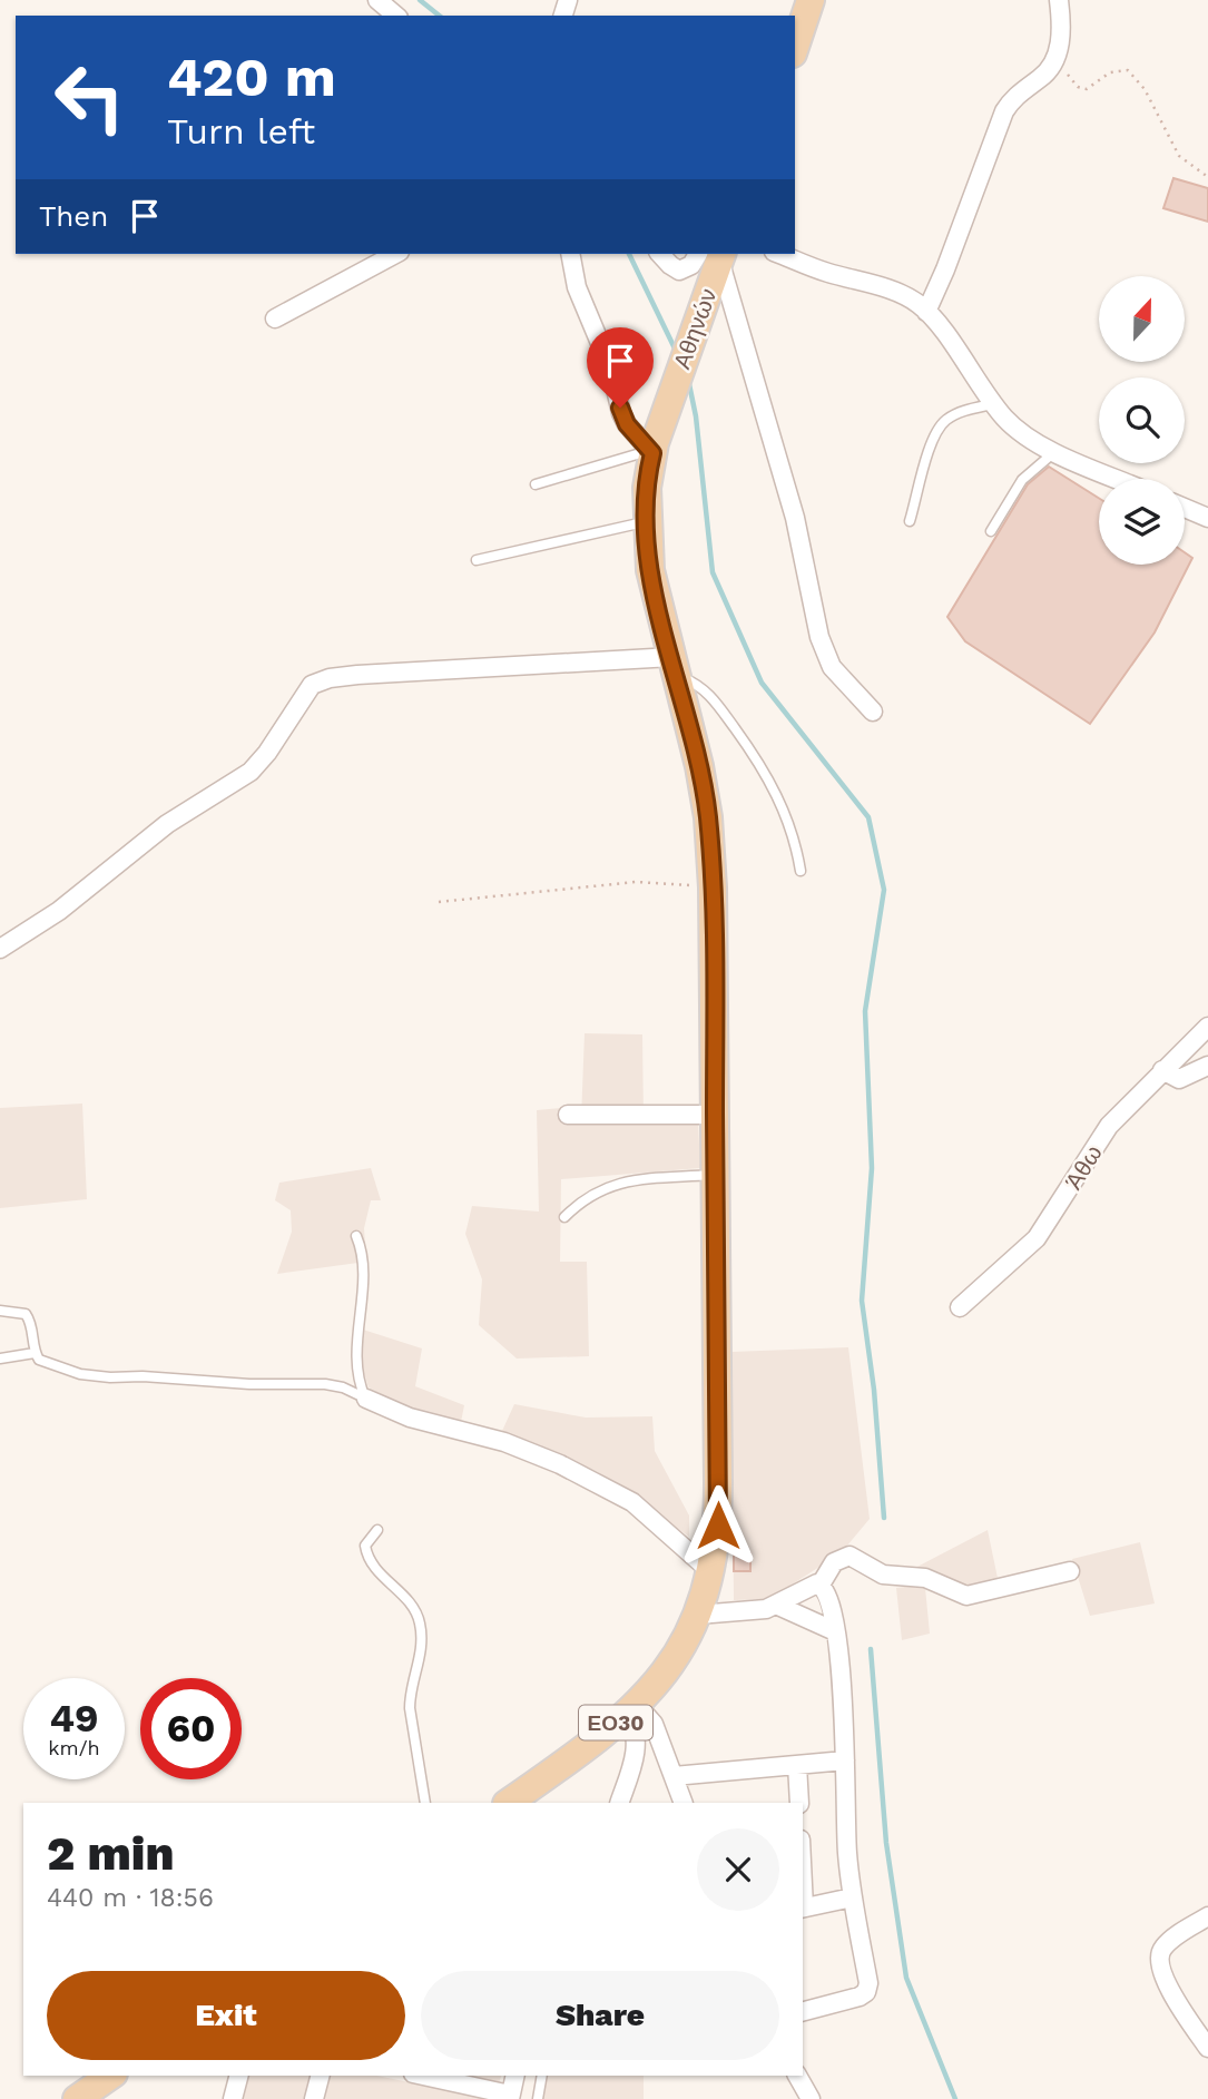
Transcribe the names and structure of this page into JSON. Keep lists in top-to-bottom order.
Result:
{
  "streets": {
    "main road": ["Αθηνών", "ΕΟ30"],
    "street": ["Άθω"]
  },
  "north": "top",
  "page": {
    "turn": ["420 m", "Turn left"],
    "then": "Then",
    "speed": "49 km/h",
    "limit": "60",
    "heading": ["2 min", "440 m · 18:56"],
    "buttons": ["Exit", "Share"]
  }
}
